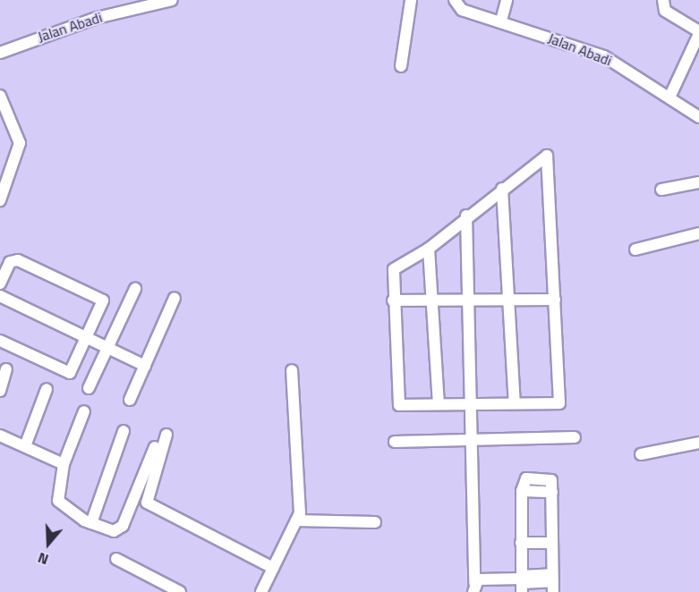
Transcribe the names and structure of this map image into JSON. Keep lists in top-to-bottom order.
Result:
{
  "streets": {
    "street": ["Jalan Abadi"]
  },
  "north": "bottom"
}
